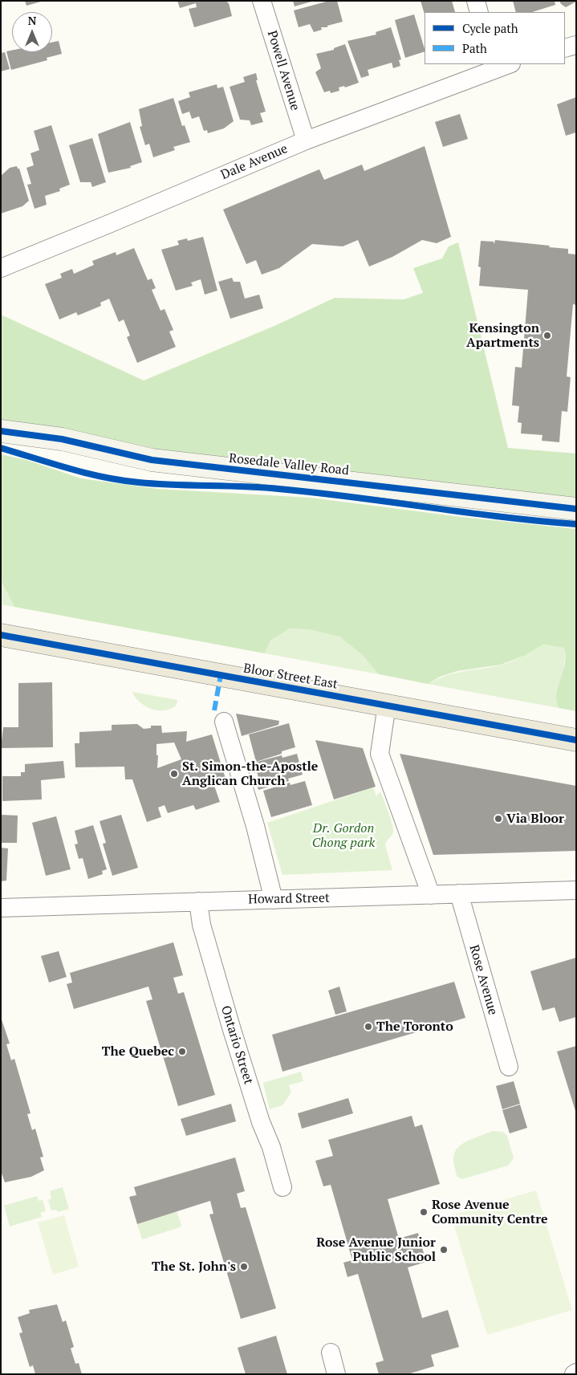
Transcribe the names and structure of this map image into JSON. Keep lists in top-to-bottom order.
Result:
{
  "streets": {
    "main road": ["Bloor Street East"],
    "street": [
      "Powell Avenue",
      "Dale Avenue",
      "Rosedale Valley Road",
      "Howard Street",
      "Rose Avenue",
      "Ontario Street"
    ]
  },
  "crossings": [
    ["Powell Avenue", "Dale Avenue"],
    ["Howard Street", "Rose Avenue"],
    ["Howard Street", "Ontario Street"]
  ],
  "parks": ["Dr. Gordon Chong park"],
  "places": [
    "Kensington Apartments",
    "St. Simon-the-Apostle Anglican Church",
    "Via Bloor",
    "The Toronto",
    "The Quebec",
    "Rose Avenue Community Centre",
    "Rose Avenue Junior Public School",
    "The St. John's"
  ],
  "legend": ["Cycle path", "Path"],
  "north": "top"
}
